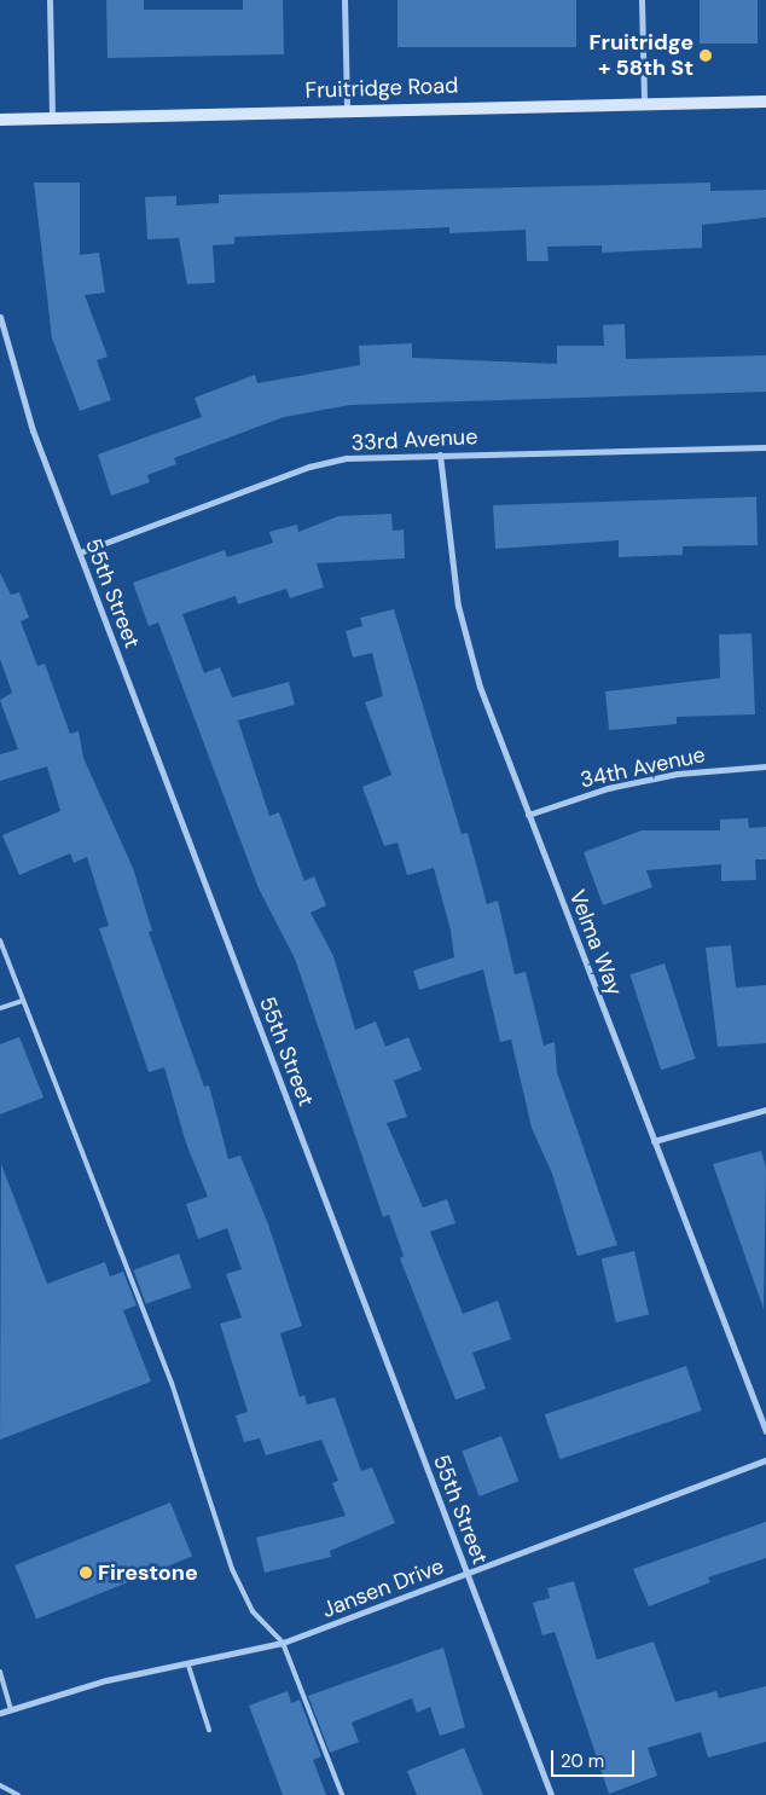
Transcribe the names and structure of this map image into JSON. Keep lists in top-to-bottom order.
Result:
{
  "streets": {
    "main road": ["Fruitridge Road"],
    "street": [
      "33rd Avenue",
      "55th Street",
      "34th Avenue",
      "Velma Way",
      "Jansen Drive"
    ]
  },
  "crossings": [
    ["33rd Avenue", "55th Street"],
    ["33rd Avenue", "Velma Way"],
    ["55th Street", "Jansen Drive"],
    ["34th Avenue", "Velma Way"]
  ],
  "places": ["Fruitridge + 58th St", "Firestone"],
  "scale_bar": "20 m"
}
